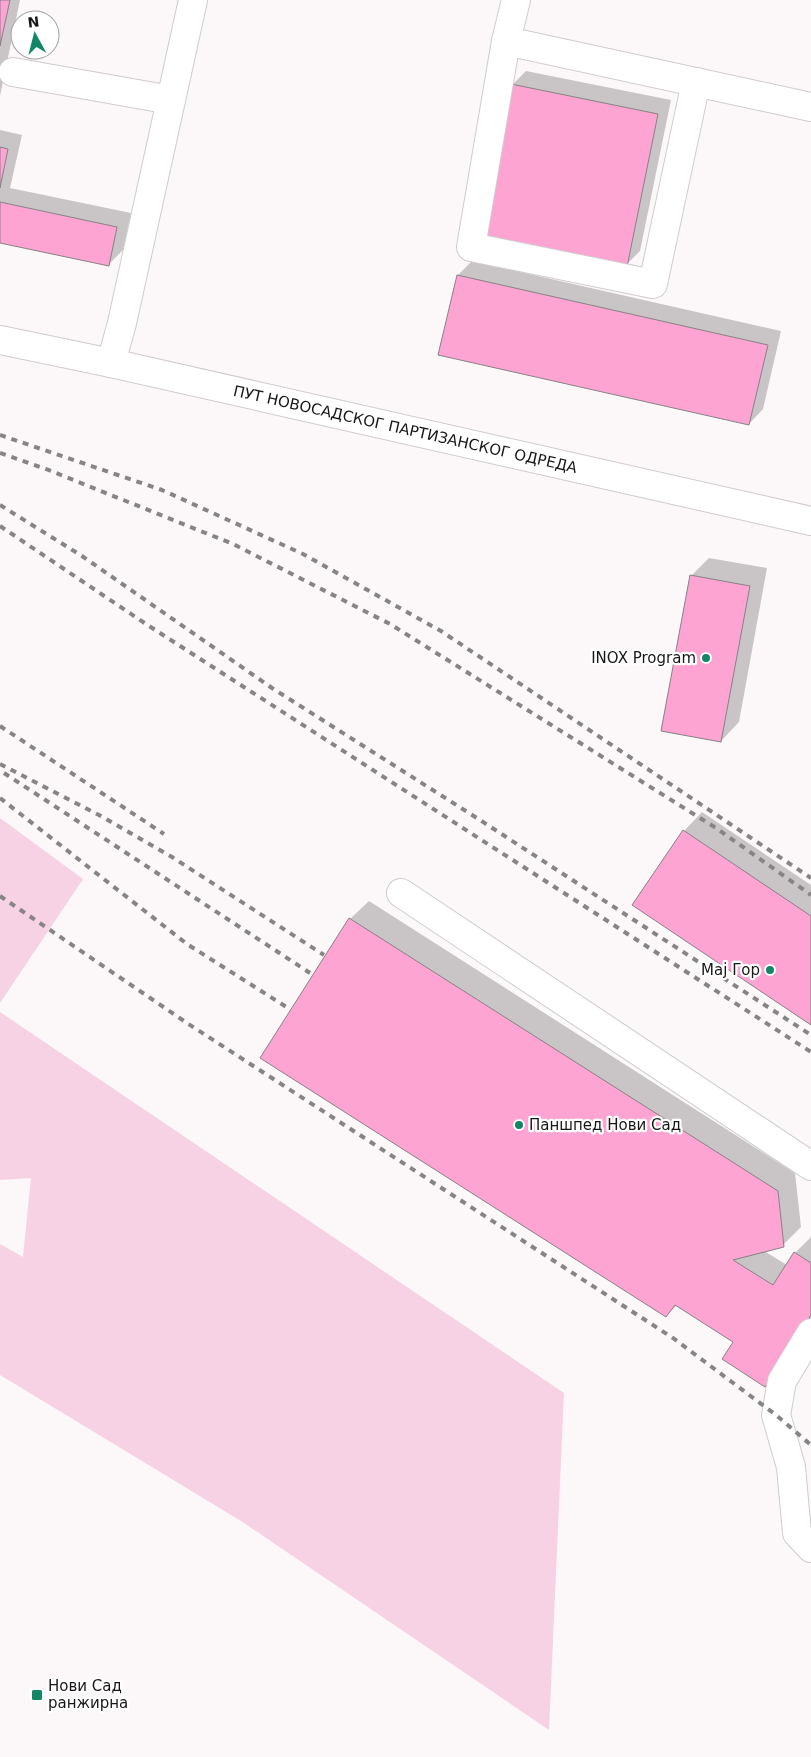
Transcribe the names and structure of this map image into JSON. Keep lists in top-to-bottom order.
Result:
{
  "streets": {
    "street": ["ПУТ НОВОСАДСКОГ ПАРТИЗАНСКОГ ОДРЕДА"]
  },
  "places": {
    "other": ["INOX Program", "Мај Гор", "Паншпед Нови Сад"],
    "transit": ["Нови Сад ранжирна"]
  },
  "north": "top"
}
